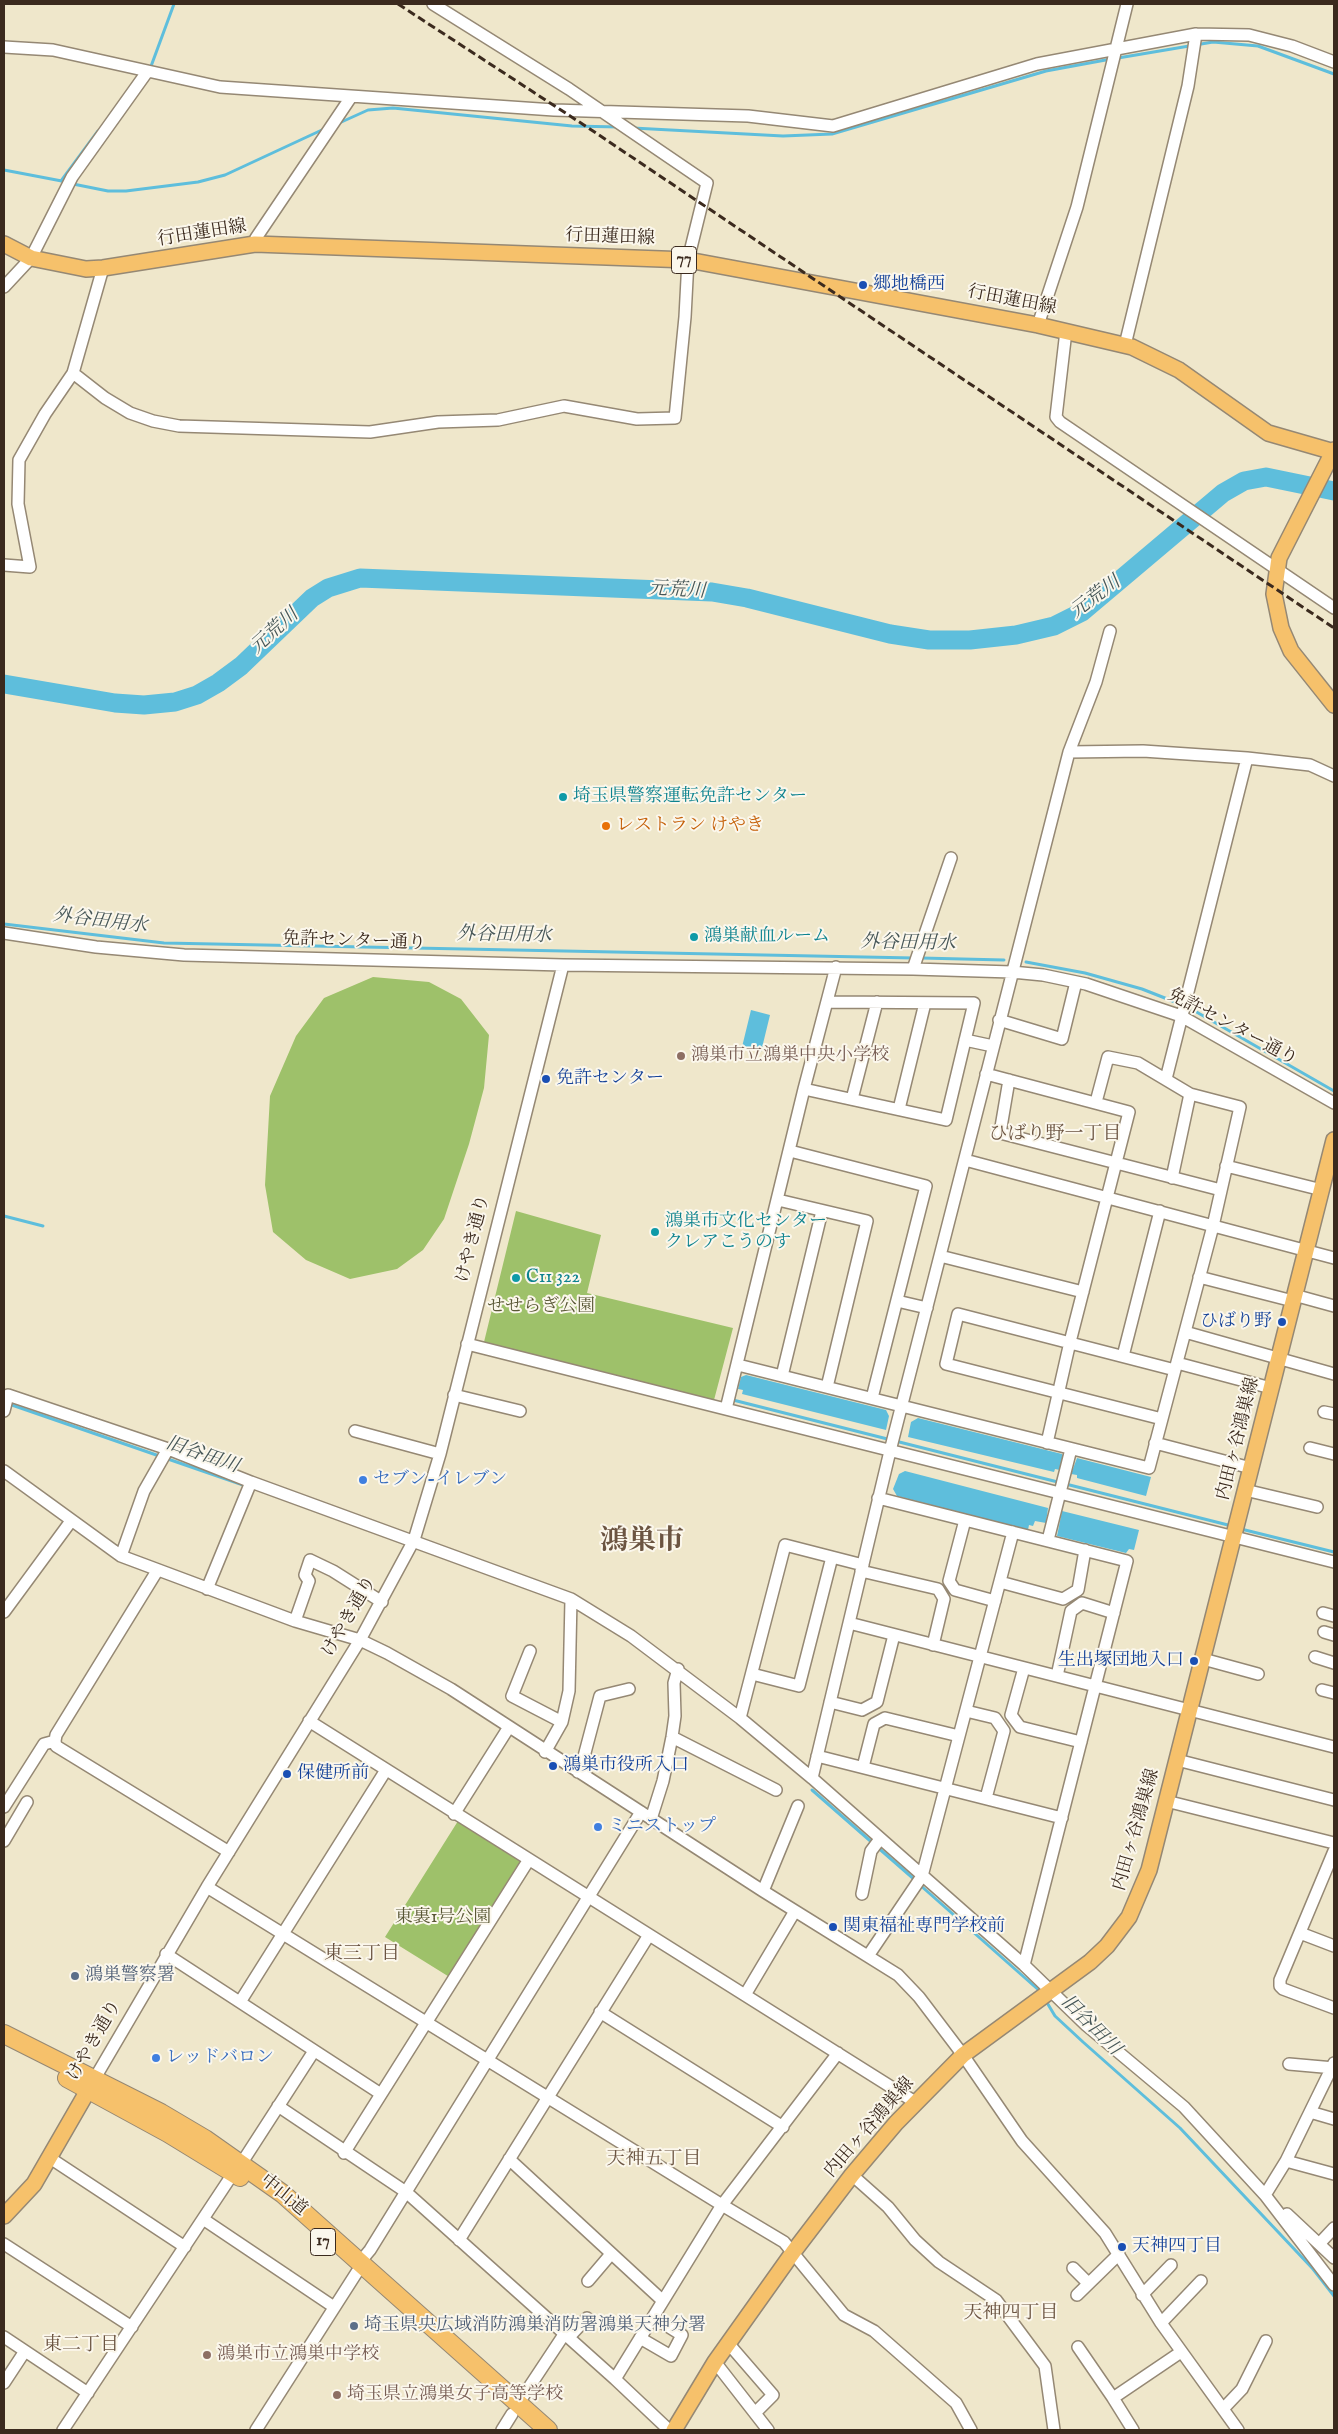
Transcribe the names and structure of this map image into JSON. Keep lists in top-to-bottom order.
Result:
{
  "streets": {
    "highway": ["中山道", "17"],
    "main road": [
      "行田蓮田線",
      "77",
      "けやき通り",
      "内田ヶ谷鴻巣線"
    ],
    "street": ["免許センター通り"]
  },
  "crossings": [
    ["免許センター通り", "けやき通り"],
    ["けやき通り", "中山道"]
  ],
  "districts": [
    "ひばり野一丁目",
    "鴻巣市",
    "東三丁目",
    "天神五丁目",
    "天神四丁目",
    "東二丁目"
  ],
  "water": ["元荒川", "外谷田用水", "旧谷田川"],
  "parks": ["せせらぎ公園", "東裏1号公園"],
  "places": [
    "郷地橋西",
    "埼玉県警察運転免許センター",
    "レストラン けやき",
    "鴻巣献血ルーム",
    "鴻巣市立鴻巣中央小学校",
    "免許センター",
    "鴻巣市文化センター クレアこうのす",
    "C11 322",
    "ひばり野",
    "セブン-イレブン",
    "生出塚団地入口",
    "鴻巣市役所入口",
    "保健所前",
    "ミニストップ",
    "関東福祉専門学校前",
    "鴻巣警察署",
    "レッドバロン",
    "天神四丁目",
    "埼玉県央広域消防鴻巣消防署鴻巣天神分署",
    "鴻巣市立鴻巣中学校",
    "埼玉県立鴻巣女子高等学校"
  ]
}
